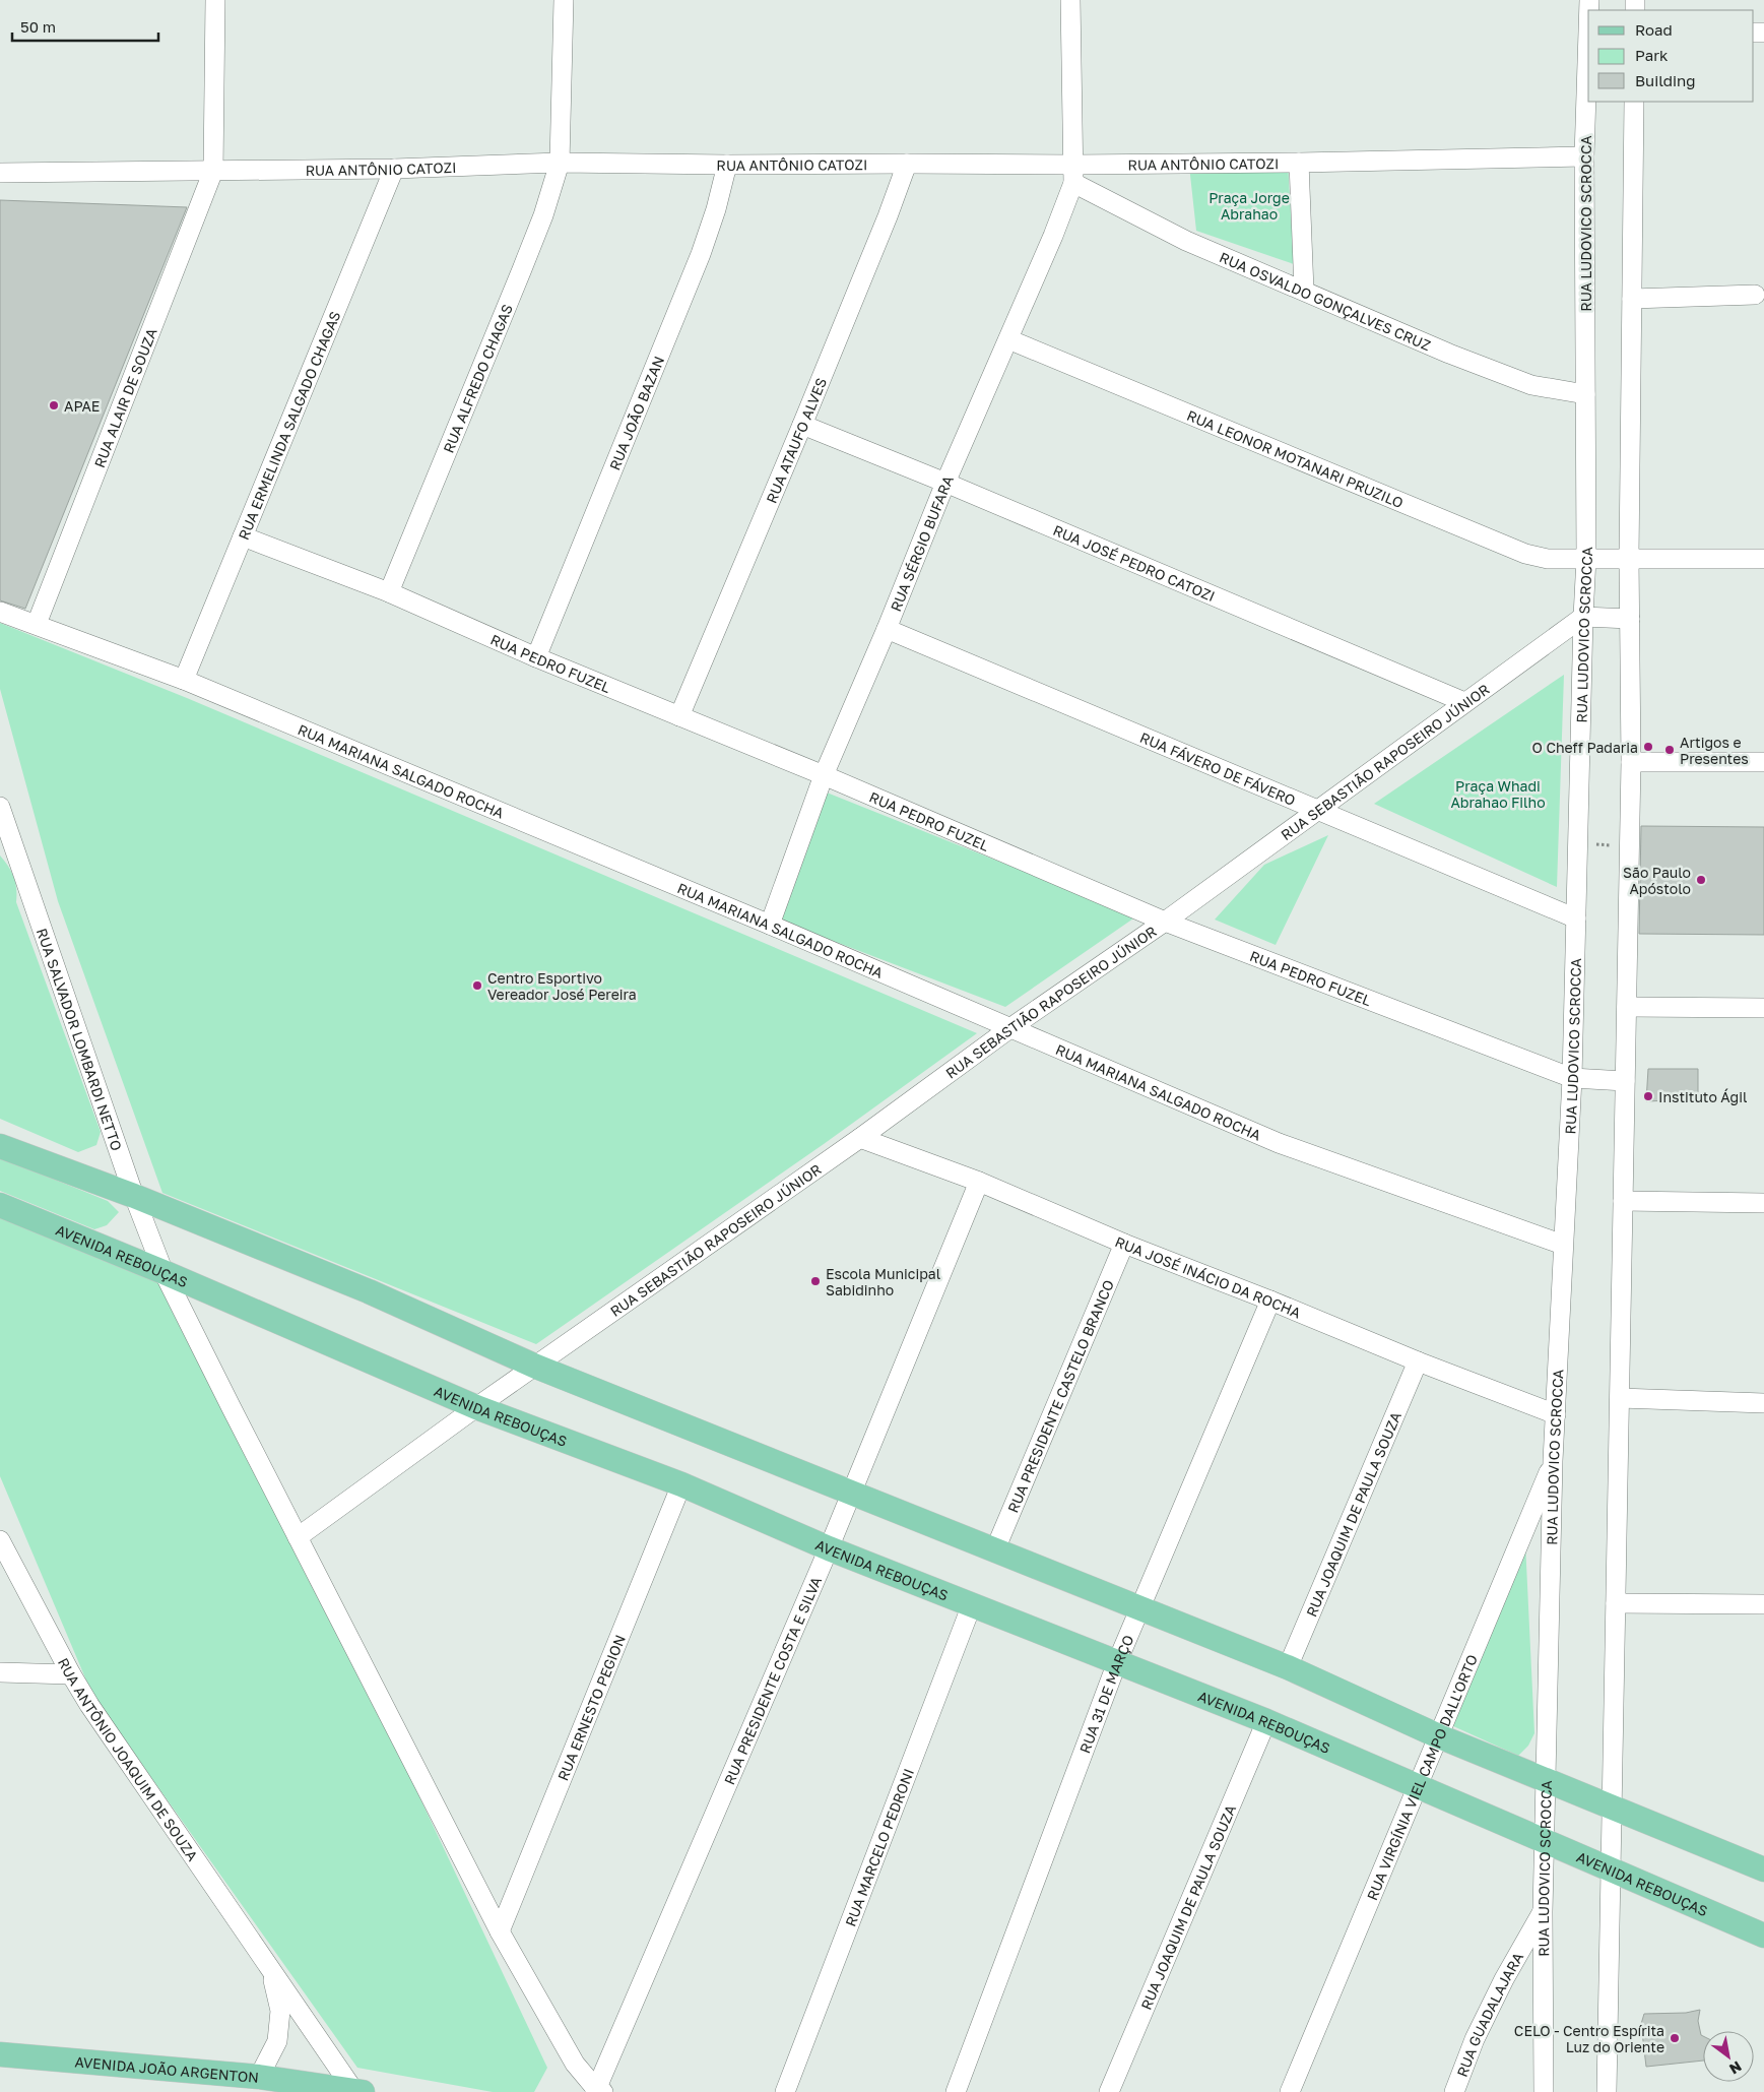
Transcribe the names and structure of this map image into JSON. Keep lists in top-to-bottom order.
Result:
{
  "streets": {
    "main road": ["AVENIDA REBOUÇAS", "AVENIDA JOÃO ARGENTON"],
    "street": [
      "RUA ANTÔNIO CATOZI",
      "RUA LUDOVICO SCROCCA",
      "RUA OSVALDO GONÇALVES CRUZ",
      "RUA ALFREDO CHAGAS",
      "RUA ALAIR DE SOUZA",
      "RUA JOÃO BAZAN",
      "RUA ERMELINDA SALGADO CHAGAS",
      "RUA ATAUFO ALVES",
      "RUA LEONOR MOTANARI PRUZILO",
      "RUA SÉRGIO BUFARA",
      "RUA JOSÉ PEDRO CATOZI",
      "RUA PEDRO FUZEL",
      "RUA SEBASTIÃO RAPOSEIRO JÚNIOR",
      "RUA FÁVERO DE FÁVERO",
      "RUA MARIANA SALGADO ROCHA",
      "RUA SALVADOR LOMBARDI NETTO",
      "RUA JOSÉ INÁCIO DA ROCHA",
      "RUA PRESIDENTE CASTELO BRANCO",
      "RUA JOAQUIM DE PAULA SOUZA",
      "RUA PRESIDENTE COSTA E SILVA",
      "RUA 31 DE MARÇO",
      "RUA ERNESTO PEGION",
      "RUA ANTÔNIO JOAQUIM DE SOUZA",
      "RUA VIRGÍNIA VIEL CAMPO DALL'ORTO",
      "RUA MARCELO PEDRONI",
      "RUA GUADALAJARA"
    ]
  },
  "crossings": [
    ["RUA ANTÔNIO CATOZI", "RUA LUDOVICO SCROCCA"],
    ["RUA ANTÔNIO CATOZI", "RUA OSVALDO GONÇALVES CRUZ"],
    ["RUA ANTÔNIO CATOZI", "RUA ALFREDO CHAGAS"],
    ["RUA ANTÔNIO CATOZI", "RUA ALAIR DE SOUZA"],
    ["RUA ANTÔNIO CATOZI", "RUA JOÃO BAZAN"],
    ["RUA ANTÔNIO CATOZI", "RUA ERMELINDA SALGADO CHAGAS"],
    ["RUA ANTÔNIO CATOZI", "RUA ATAUFO ALVES"],
    ["RUA ANTÔNIO CATOZI", "RUA SÉRGIO BUFARA"],
    ["RUA LUDOVICO SCROCCA", "RUA OSVALDO GONÇALVES CRUZ"],
    ["RUA LUDOVICO SCROCCA", "RUA LEONOR MOTANARI PRUZILO"],
    ["RUA LUDOVICO SCROCCA", "RUA PEDRO FUZEL"],
    ["RUA LUDOVICO SCROCCA", "RUA SEBASTIÃO RAPOSEIRO JÚNIOR"],
    ["RUA LUDOVICO SCROCCA", "RUA FÁVERO DE FÁVERO"],
    ["RUA LUDOVICO SCROCCA", "RUA MARIANA SALGADO ROCHA"],
    ["RUA LUDOVICO SCROCCA", "AVENIDA REBOUÇAS"],
    ["RUA LUDOVICO SCROCCA", "RUA JOSÉ INÁCIO DA ROCHA"],
    ["RUA LUDOVICO SCROCCA", "RUA VIRGÍNIA VIEL CAMPO DALL'ORTO"],
    ["RUA LUDOVICO SCROCCA", "RUA GUADALAJARA"],
    ["RUA OSVALDO GONÇALVES CRUZ", "RUA SÉRGIO BUFARA"],
    ["RUA ALFREDO CHAGAS", "RUA PEDRO FUZEL"],
    ["RUA ALAIR DE SOUZA", "RUA MARIANA SALGADO ROCHA"],
    ["RUA JOÃO BAZAN", "RUA PEDRO FUZEL"],
    ["RUA ERMELINDA SALGADO CHAGAS", "RUA PEDRO FUZEL"],
    ["RUA ERMELINDA SALGADO CHAGAS", "RUA MARIANA SALGADO ROCHA"],
    ["RUA ATAUFO ALVES", "RUA JOSÉ PEDRO CATOZI"],
    ["RUA ATAUFO ALVES", "RUA PEDRO FUZEL"],
    ["RUA LEONOR MOTANARI PRUZILO", "RUA SÉRGIO BUFARA"],
    ["RUA SÉRGIO BUFARA", "RUA JOSÉ PEDRO CATOZI"],
    ["RUA SÉRGIO BUFARA", "RUA PEDRO FUZEL"],
    ["RUA SÉRGIO BUFARA", "RUA FÁVERO DE FÁVERO"],
    ["RUA SÉRGIO BUFARA", "RUA MARIANA SALGADO ROCHA"],
    ["RUA JOSÉ PEDRO CATOZI", "RUA SEBASTIÃO RAPOSEIRO JÚNIOR"],
    ["RUA PEDRO FUZEL", "RUA SEBASTIÃO RAPOSEIRO JÚNIOR"],
    ["RUA SEBASTIÃO RAPOSEIRO JÚNIOR", "RUA FÁVERO DE FÁVERO"],
    ["RUA SEBASTIÃO RAPOSEIRO JÚNIOR", "RUA MARIANA SALGADO ROCHA"],
    ["RUA SEBASTIÃO RAPOSEIRO JÚNIOR", "RUA SALVADOR LOMBARDI NETTO"],
    ["RUA SEBASTIÃO RAPOSEIRO JÚNIOR", "AVENIDA REBOUÇAS"],
    ["RUA SEBASTIÃO RAPOSEIRO JÚNIOR", "RUA JOSÉ INÁCIO DA ROCHA"],
    ["RUA SALVADOR LOMBARDI NETTO", "AVENIDA REBOUÇAS"],
    ["RUA SALVADOR LOMBARDI NETTO", "RUA PRESIDENTE COSTA E SILVA"],
    ["RUA SALVADOR LOMBARDI NETTO", "RUA ERNESTO PEGION"],
    ["AVENIDA REBOUÇAS", "RUA JOAQUIM DE PAULA SOUZA"],
    ["AVENIDA REBOUÇAS", "RUA PRESIDENTE COSTA E SILVA"],
    ["AVENIDA REBOUÇAS", "RUA 31 DE MARÇO"],
    ["AVENIDA REBOUÇAS", "RUA ERNESTO PEGION"],
    ["AVENIDA REBOUÇAS", "RUA VIRGÍNIA VIEL CAMPO DALL'ORTO"],
    ["AVENIDA REBOUÇAS", "RUA MARCELO PEDRONI"],
    ["RUA JOSÉ INÁCIO DA ROCHA", "RUA PRESIDENTE CASTELO BRANCO"],
    ["RUA JOSÉ INÁCIO DA ROCHA", "RUA JOAQUIM DE PAULA SOUZA"],
    ["RUA JOSÉ INÁCIO DA ROCHA", "RUA PRESIDENTE COSTA E SILVA"],
    ["RUA JOSÉ INÁCIO DA ROCHA", "RUA 31 DE MARÇO"],
    ["RUA ANTÔNIO JOAQUIM DE SOUZA", "AVENIDA JOÃO ARGENTON"]
  ],
  "parks": ["Praça Jorge Abrahao", "Praça Whadi Abrahao Filho"],
  "places": [
    "APAE",
    "O Cheff Padaria",
    "Artigos e Presentes",
    "São Paulo Apóstolo",
    "Centro Esportivo Vereador José Pereira",
    "Instituto Ágil",
    "Escola Municipal Sabidinho",
    "CELO - Centro Espírita Luz do Oriente"
  ],
  "legend": ["Road", "Park", "Building"],
  "scale_bar": "50 m",
  "north": "bottom right"
}
